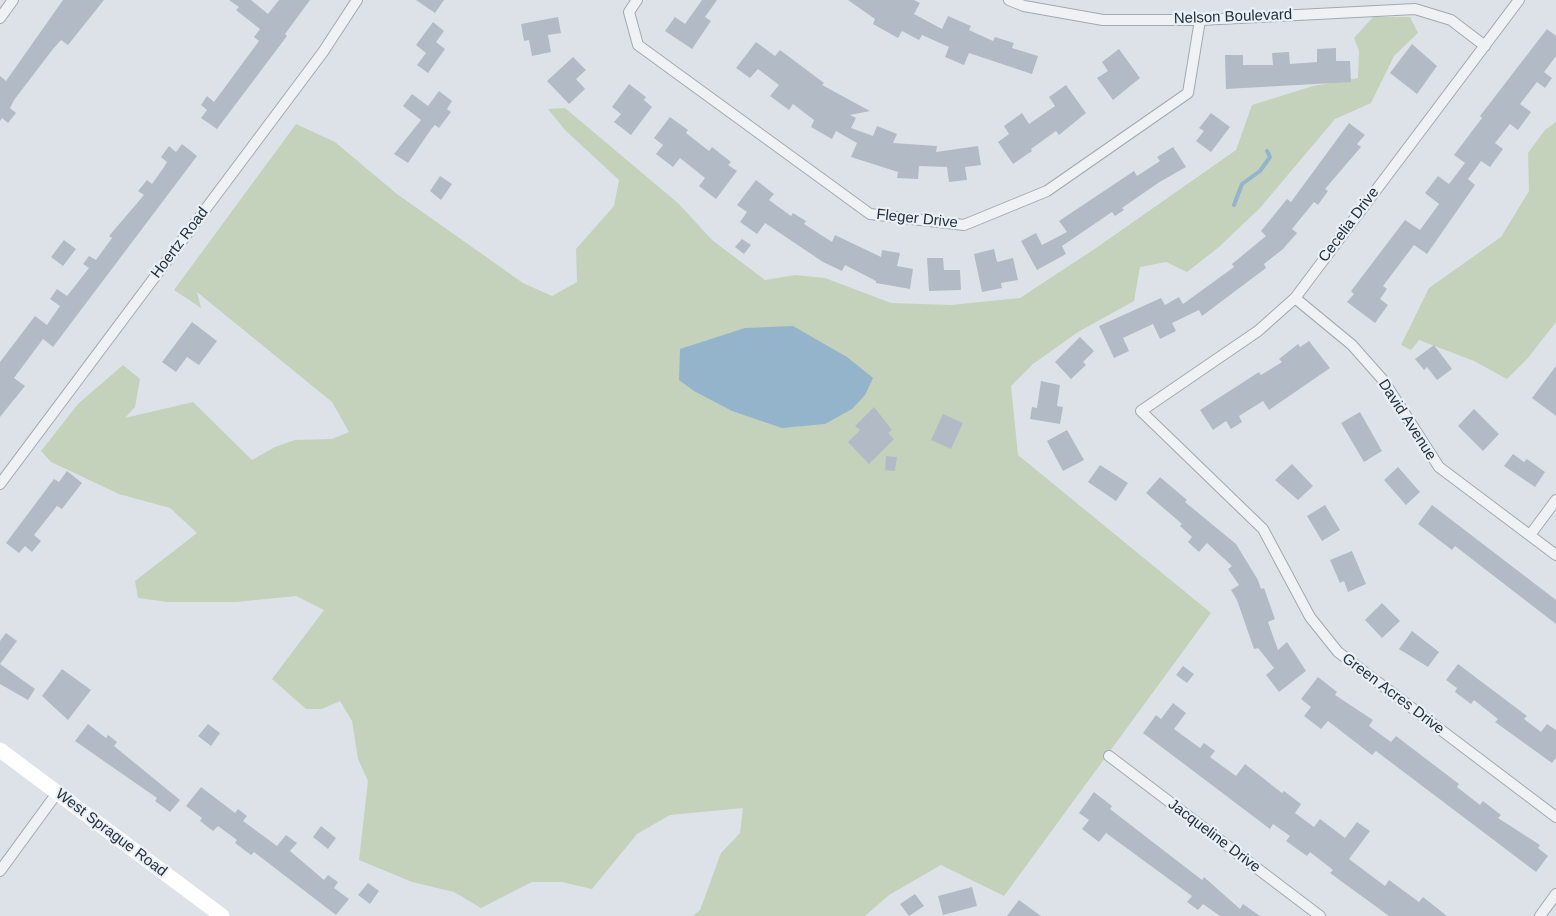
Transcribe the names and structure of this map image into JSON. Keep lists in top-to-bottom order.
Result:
{
  "streets": {
    "street": [
      "Nelson Boulevard",
      "Fleger Drive",
      "Cecelia Drive",
      "Hoertz Road",
      "David Avenue",
      "Green Acres Drive",
      "West Sprague Road",
      "Jacqueline Drive"
    ]
  },
  "crossings": [
    ["Nelson Boulevard", "Fleger Drive"],
    ["Nelson Boulevard", "Cecelia Drive"],
    ["Cecelia Drive", "David Avenue"],
    ["Cecelia Drive", "Green Acres Drive"]
  ]
}
